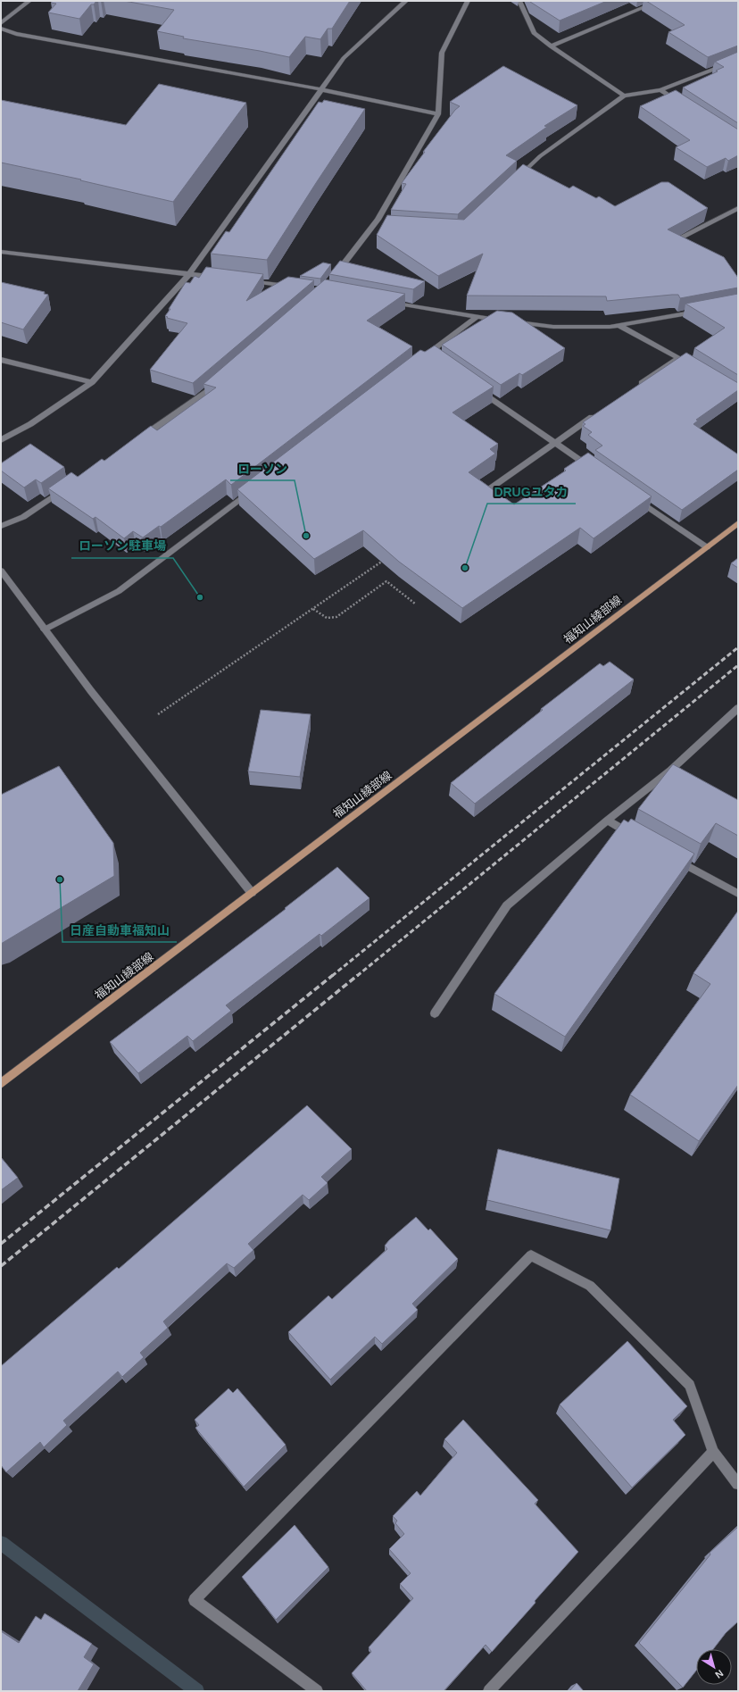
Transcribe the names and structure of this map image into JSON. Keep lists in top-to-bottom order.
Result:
{
  "streets": {
    "main road": ["福知山綾部線"]
  },
  "places": [
    "ローソン",
    "DRUGユタカ",
    "ローソン駐車場",
    "日産自動車福知山"
  ],
  "north": "bottom right"
}
